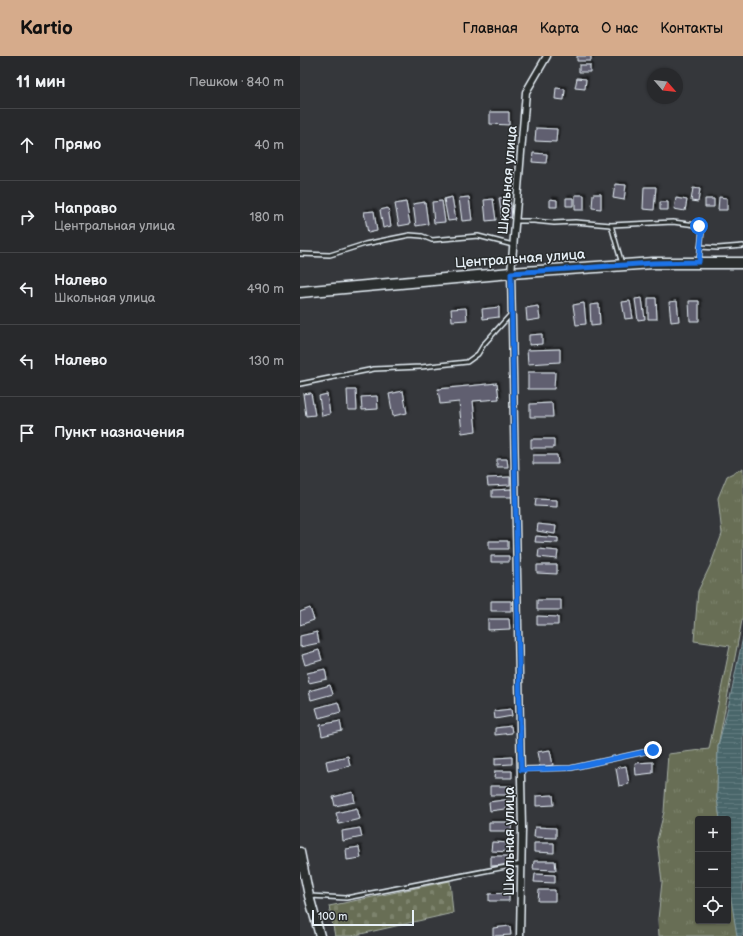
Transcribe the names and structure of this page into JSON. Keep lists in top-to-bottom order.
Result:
{
  "streets": {
    "main road": ["Центральная улица"],
    "street": ["Школьная улица"]
  },
  "crossings": [
    ["Школьная улица", "Центральная улица"]
  ],
  "scale_bar": "100 m",
  "north": "bottom right",
  "page": {
    "header": "Kartio",
    "nav": [
      "Главная",
      "Карта",
      "О нас",
      "Контакты"
    ],
    "heading": ["11 мин", "Пешком · 840 m"],
    "list": [
      ["Прямо", "40 m"],
      ["Направо", "Центральная улица", "180 m"],
      ["Налево", "Школьная улица", "490 m"],
      ["Налево", "130 m"],
      "Пункт назначения"
    ],
    "map_buttons": ["+", "−"],
    "scale": "100 m"
  }
}
